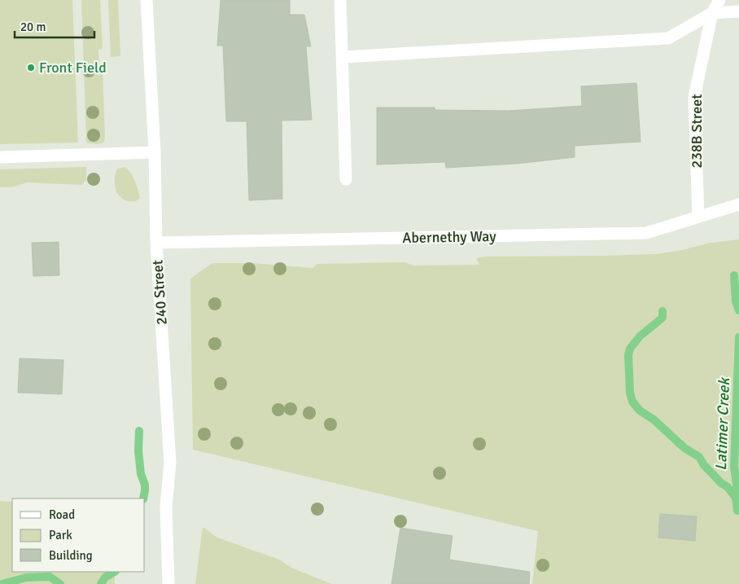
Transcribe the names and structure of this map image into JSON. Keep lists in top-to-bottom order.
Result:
{
  "streets": {
    "street": ["238B Street", "Abernethy Way", "240 Street"]
  },
  "crossings": [
    ["238B Street", "Abernethy Way"],
    ["Abernethy Way", "240 Street"]
  ],
  "water": ["Latimer Creek"],
  "places": ["Front Field"],
  "legend": ["Road", "Park", "Building"],
  "scale_bar": "20 m"
}
